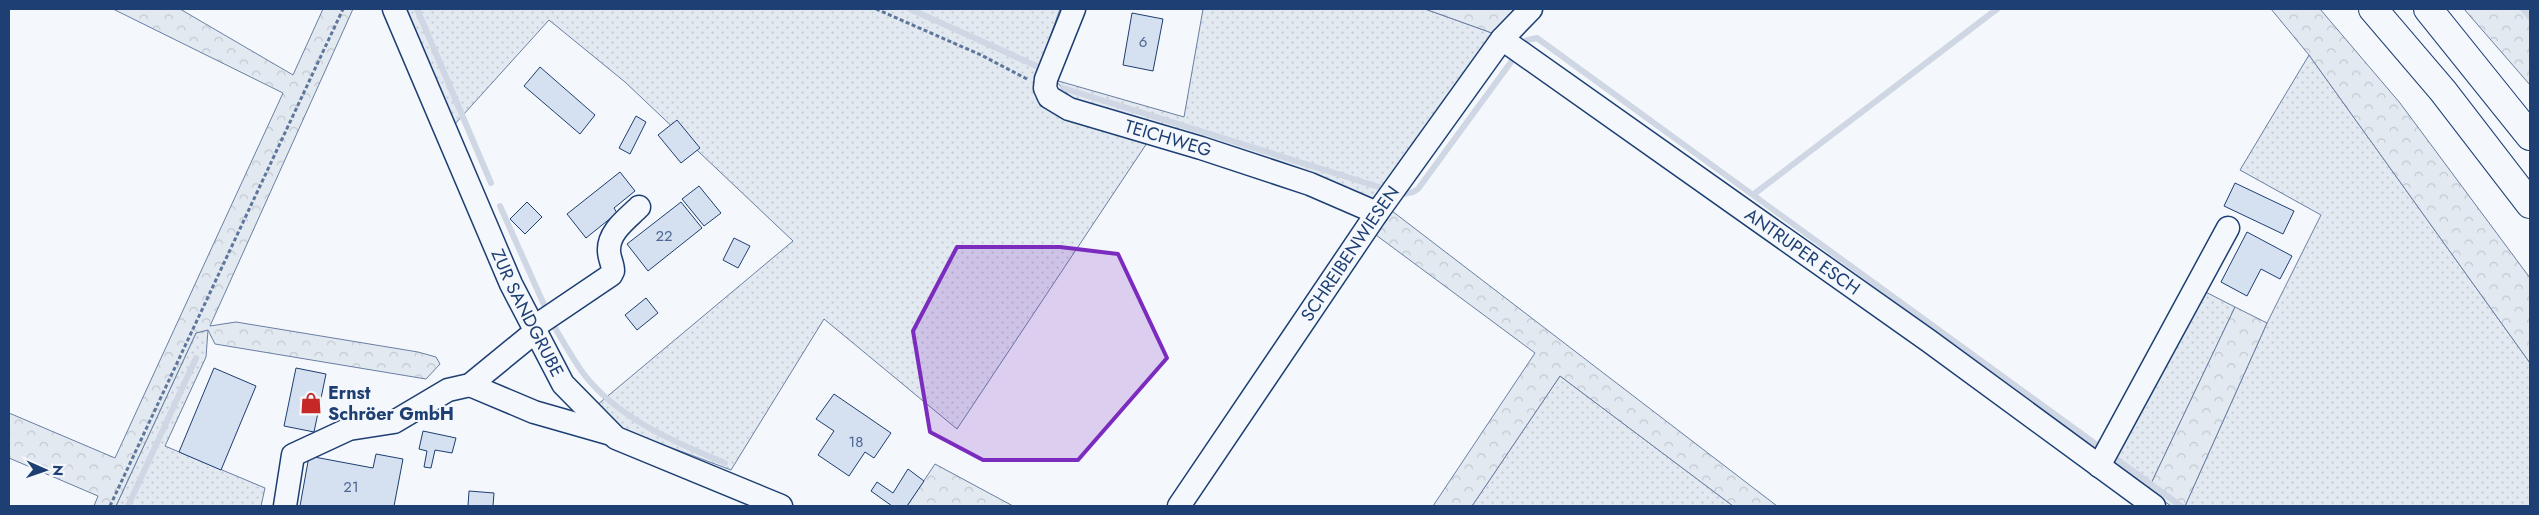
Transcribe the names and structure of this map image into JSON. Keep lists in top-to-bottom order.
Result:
{
  "streets": {
    "street": [
      "TEICHWEG",
      "ANTRUPER ESCH",
      "SCHREIBENWIESEN",
      "ZUR SANDGRUBE"
    ]
  },
  "crossings": [
    ["TEICHWEG", "SCHREIBENWIESEN"],
    ["ANTRUPER ESCH", "SCHREIBENWIESEN"]
  ],
  "places": {
    "shop": ["Ernst Schröer GmbH"]
  },
  "house_numbers": [
    "6",
    "22",
    "18",
    "21"
  ],
  "north": "right"
}
